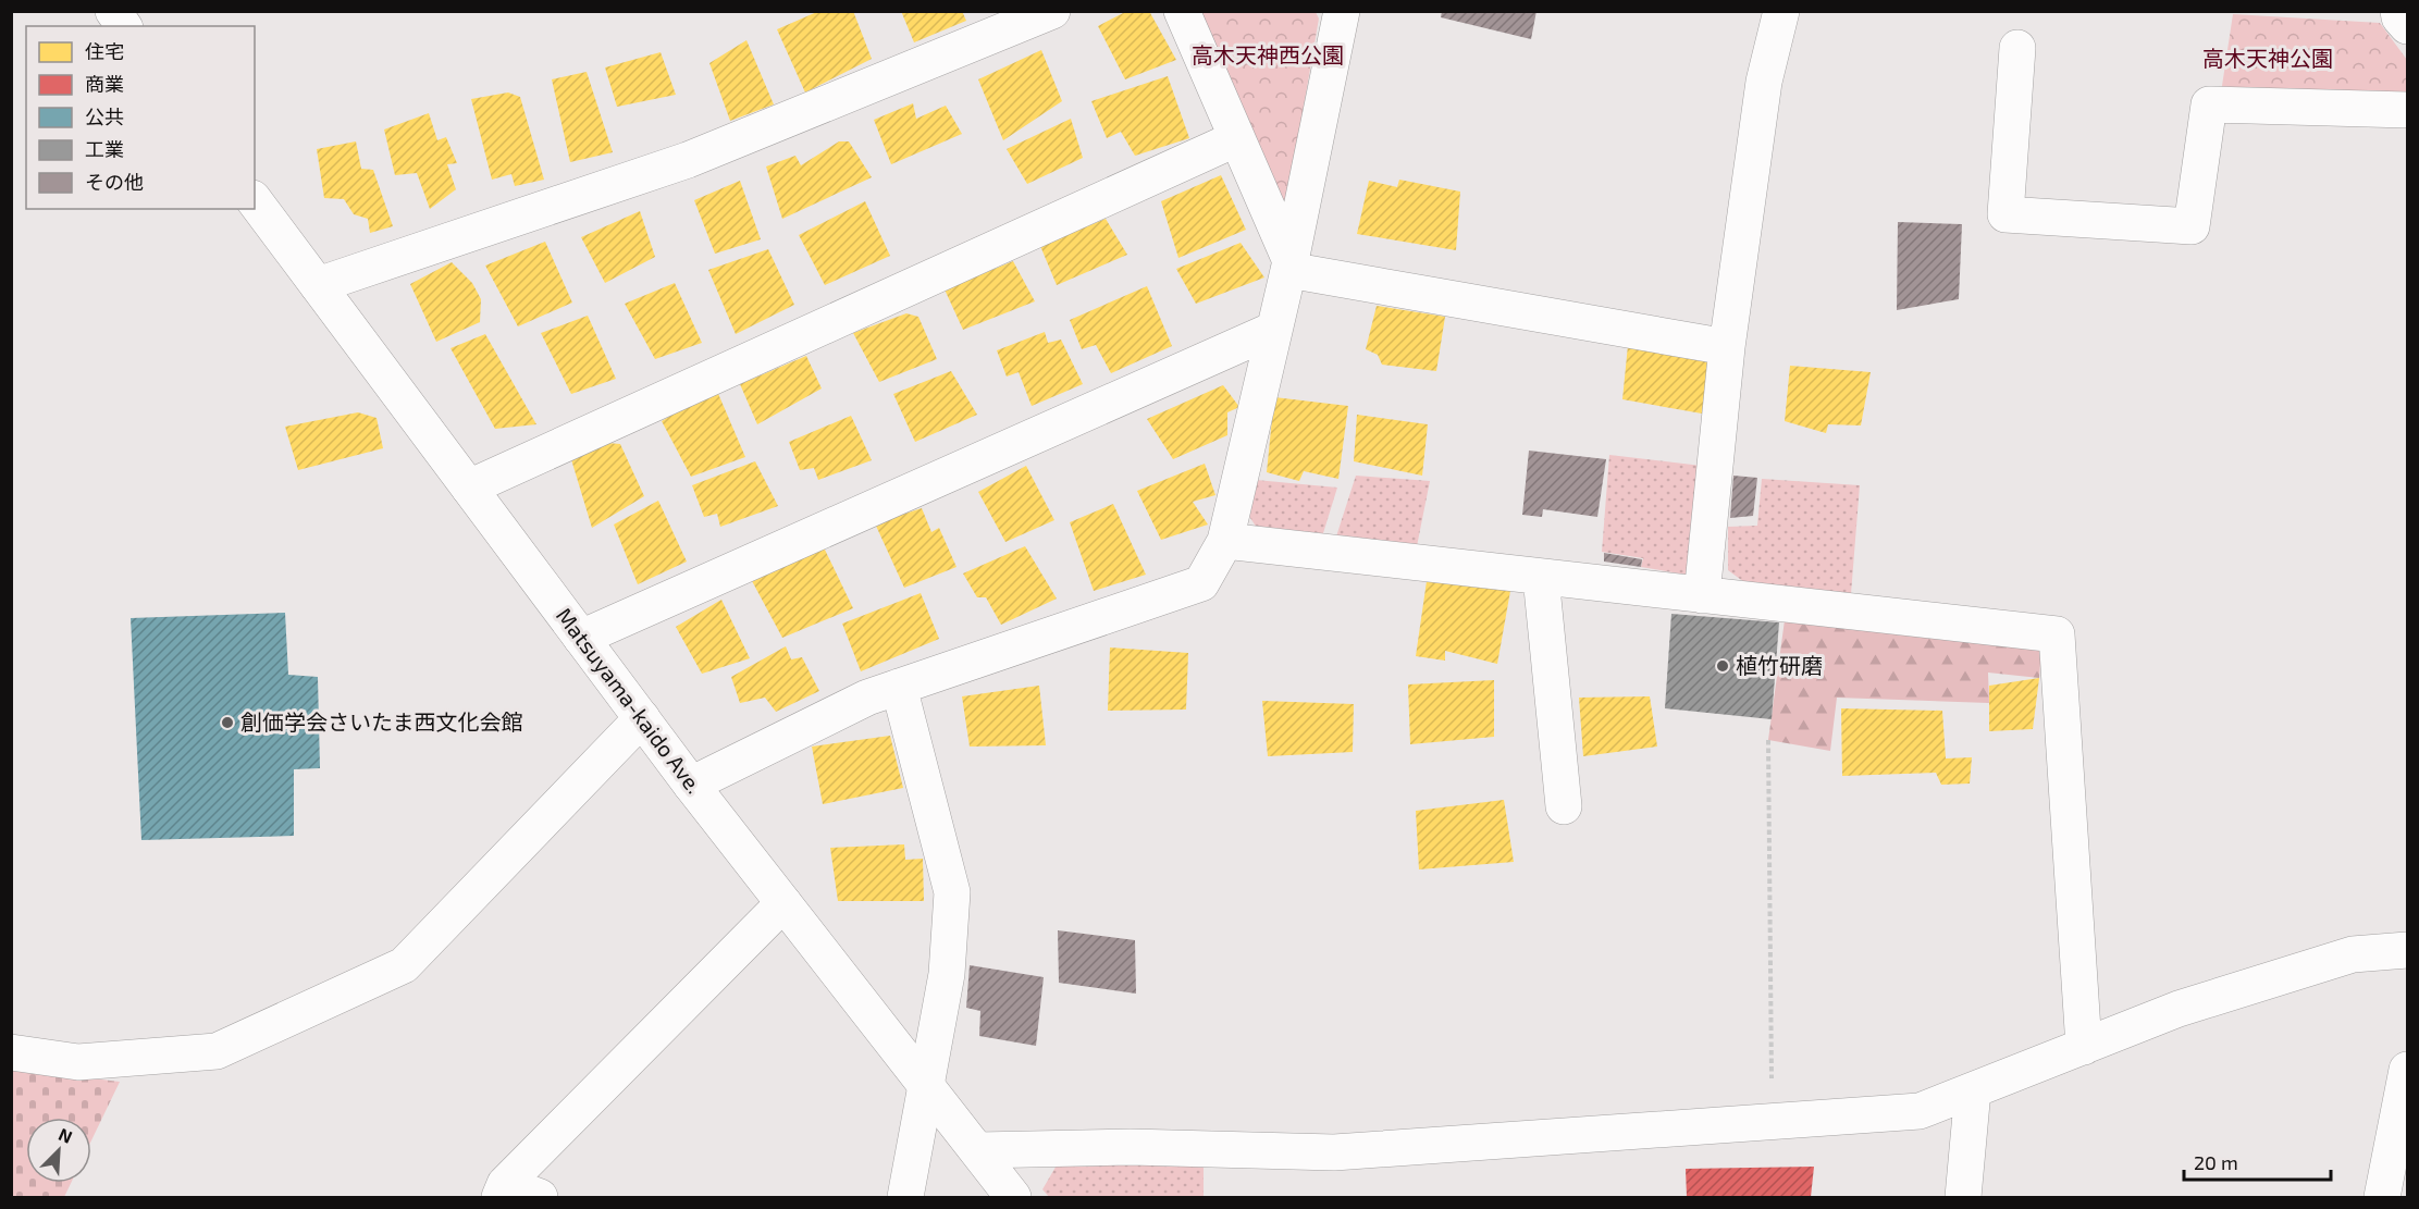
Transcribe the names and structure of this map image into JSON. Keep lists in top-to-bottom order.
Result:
{
  "streets": {
    "street": ["Matsuyama-kaido Ave."]
  },
  "parks": ["高木天神西公園", "高木天神公園"],
  "places": ["植竹研磨", "創価学会さいたま西文化会館"],
  "legend": [
    "住宅",
    "商業",
    "公共",
    "工業",
    "その他"
  ],
  "scale_bar": "20 m",
  "north": "top right"
}
